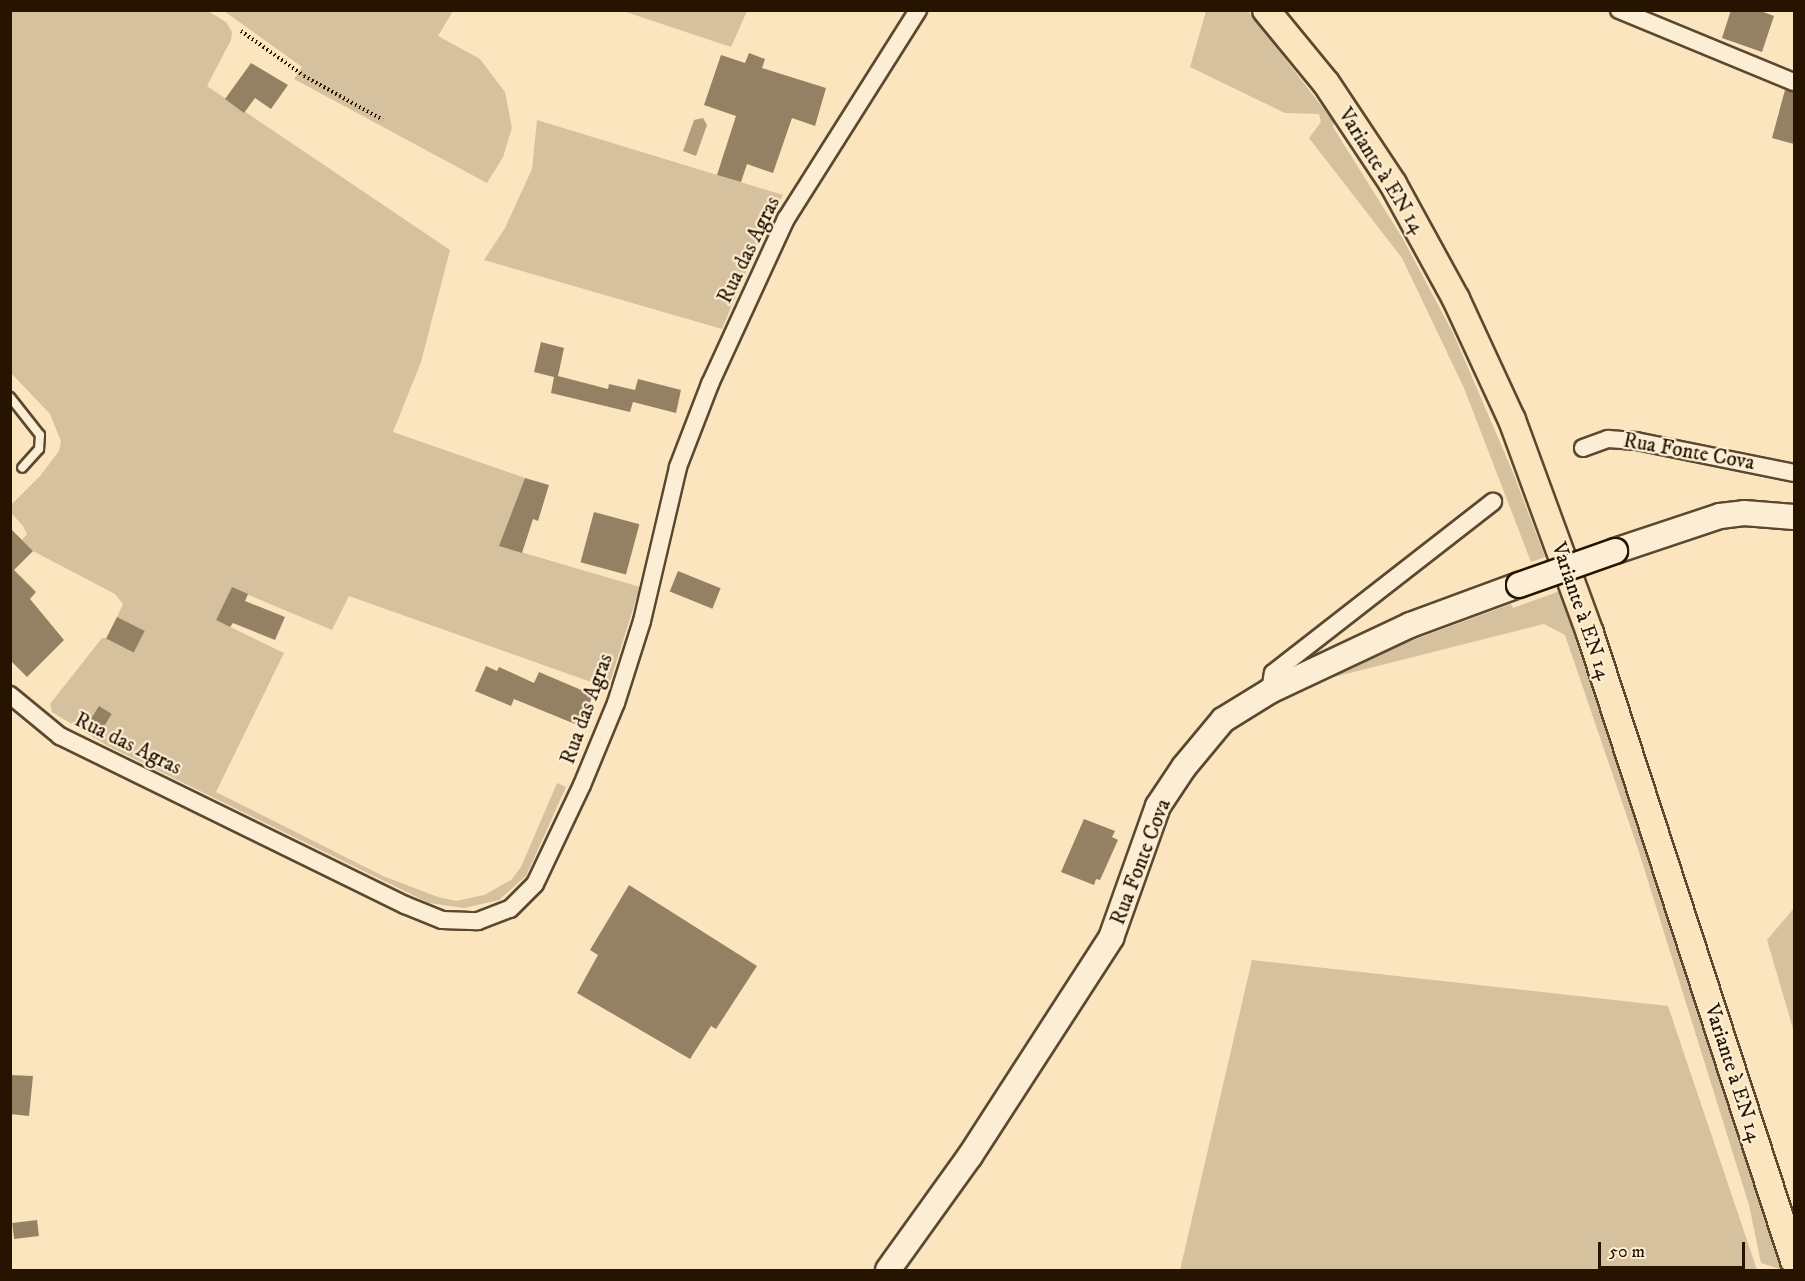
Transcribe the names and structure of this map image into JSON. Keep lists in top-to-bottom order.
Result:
{
  "streets": {
    "main road": ["Variante à EN 14"],
    "street": ["Rua das Agras", "Rua Fonte Cova"]
  },
  "scale_bar": "50 m"
}
